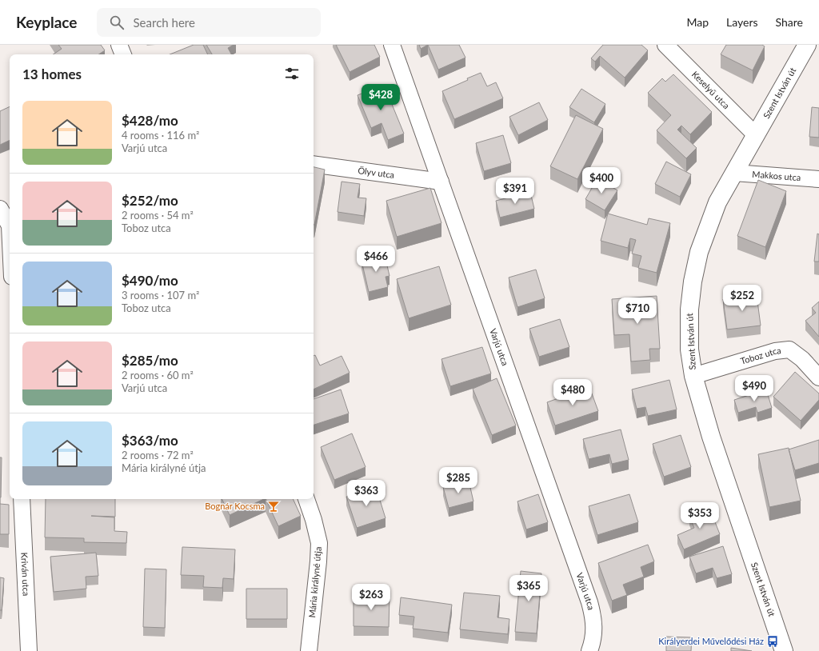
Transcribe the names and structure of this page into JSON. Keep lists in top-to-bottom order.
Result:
{
  "streets": {
    "street": [
      "Keselyű utca",
      "Szent István út",
      "Ölyv utca",
      "Makkos utca",
      "Varjú utca",
      "Toboz utca",
      "Kriván utca",
      "Mária királyné útja"
    ]
  },
  "crossings": [
    ["Keselyű utca", "Szent István út"],
    ["Szent István út", "Makkos utca"],
    ["Szent István út", "Toboz utca"],
    ["Ölyv utca", "Varjú utca"]
  ],
  "places": {
    "bar": ["Bognár Kocsma"],
    "bus stop": ["Királyerdei Művelődési Ház"]
  },
  "page": {
    "header": "Keyplace",
    "search": "Search here",
    "nav": ["Map", "Layers", "Share"],
    "heading": "13 homes",
    "price": [
      "$428",
      "$400",
      "$391",
      "$466",
      "$252",
      "$710",
      "$490",
      "$480",
      "$285",
      "$363",
      "$353",
      "$365",
      "$263"
    ],
    "list": [
      {
        "name": "$428/mo",
        "note": "4 rooms · 116 m² · Varjú utca"
      },
      {
        "name": "$252/mo",
        "note": "2 rooms · 54 m² · Toboz utca"
      },
      {
        "name": "$490/mo",
        "note": "3 rooms · 107 m² · Toboz utca"
      },
      {
        "name": "$285/mo",
        "note": "2 rooms · 60 m² · Varjú utca"
      },
      {
        "name": "$363/mo",
        "note": "2 rooms · 72 m² · Mária királyné útja"
      }
    ]
  }
}
